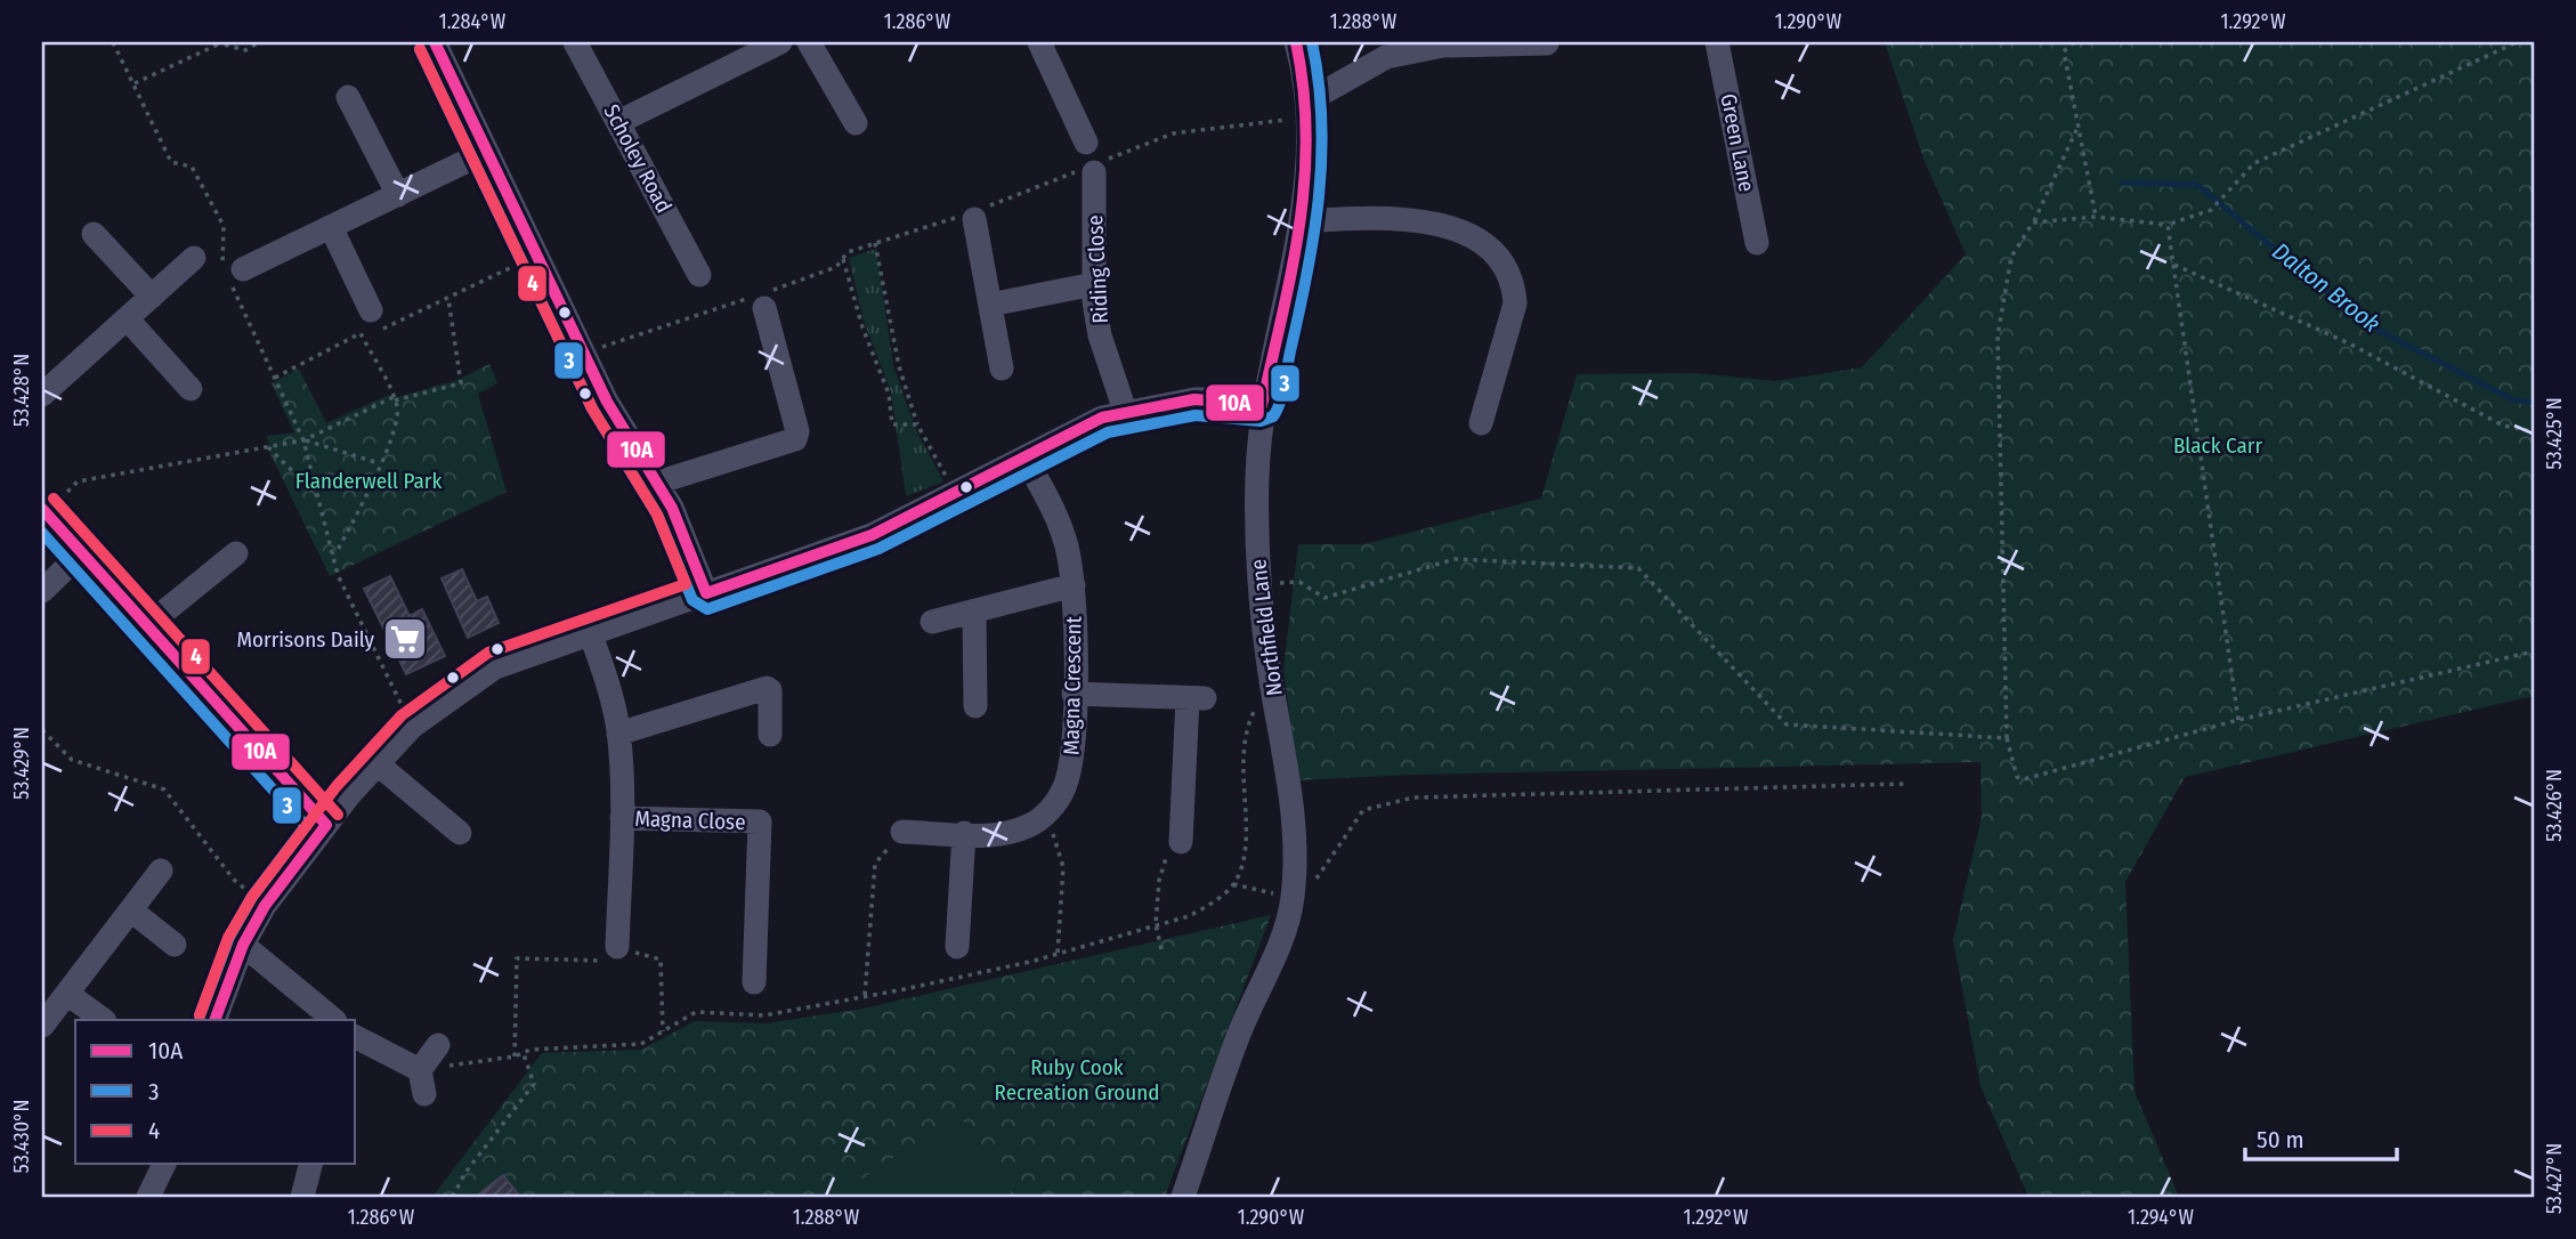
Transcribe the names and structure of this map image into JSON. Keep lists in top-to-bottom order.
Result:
{
  "streets": {
    "street": [
      "Green Lane",
      "Scholey Road",
      "Riding Close",
      "Northfield Lane",
      "Magna Crescent",
      "Magna Close"
    ]
  },
  "water": ["Dalton Brook"],
  "parks": ["Black Carr", "Flanderwell Park", "Ruby Cook Recreation Ground"],
  "places": {
    "supermarket": ["Morrisons Daily"]
  },
  "lines": ["transit line 10A", "transit line 3", "transit line 4"],
  "legend": ["10A", "3", "4"],
  "scale_bar": "50 m",
  "coordinates": [
    "1.284°W",
    "1.286°W",
    "1.288°W",
    "1.290°W",
    "1.292°W",
    "53.428°N",
    "53.425°N",
    "53.429°N",
    "53.426°N",
    "53.430°N",
    "53.427°N",
    "1.294°W"
  ]
}
